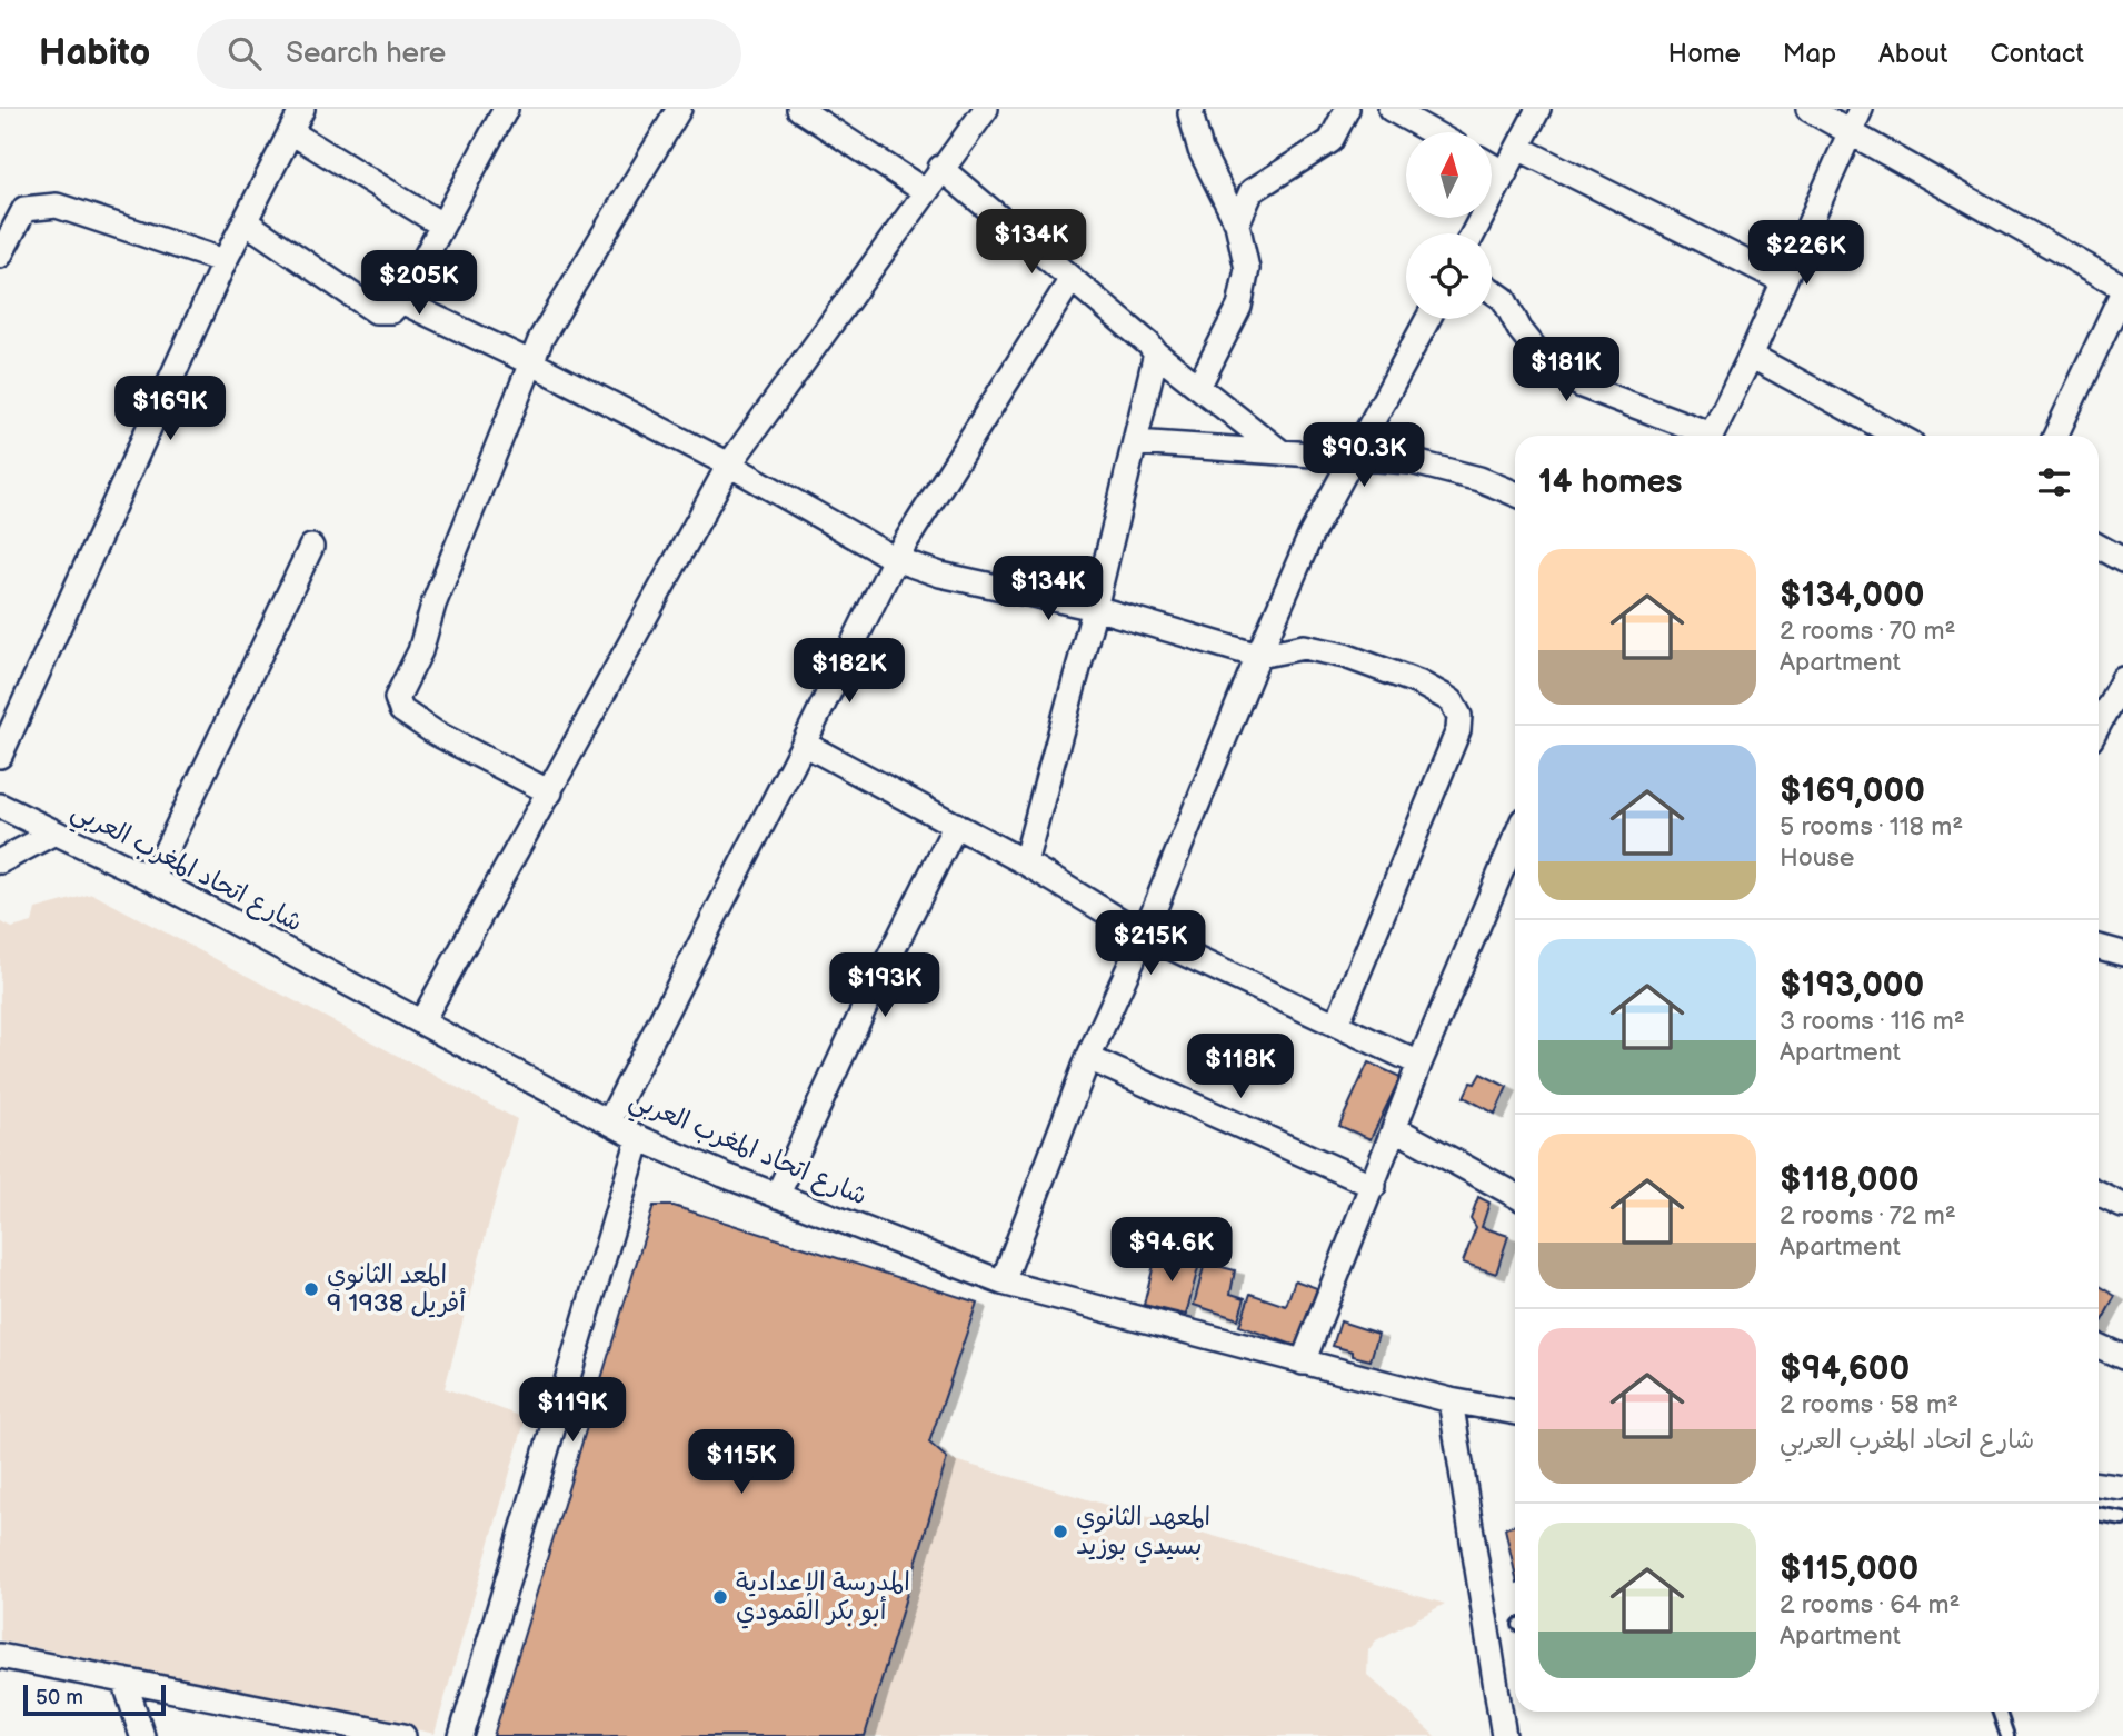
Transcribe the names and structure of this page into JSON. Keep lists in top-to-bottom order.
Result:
{
  "streets": {
    "street": ["شارع اتحاد المغرب العربي"]
  },
  "places": ["المعد الثانوي 9 أفريل 1938", "المعهد الثانوي بسيدي بوزيد", "المدرسة الإعدادية أبو بكر القمودي"],
  "scale_bar": "50 m",
  "north": "top",
  "page": {
    "header": "Habito",
    "search": "Search here",
    "nav": [
      "Home",
      "Map",
      "About",
      "Contact"
    ],
    "price": [
      "$134K",
      "$226K",
      "$205K",
      "$181K",
      "$169K",
      "$90.3K",
      "$134K",
      "$182K",
      "$215K",
      "$193K",
      "$118K",
      "$94.6K",
      "$119K",
      "$115K"
    ],
    "heading": "14 homes",
    "list": [
      {
        "name": "$134,000",
        "note": "2 rooms · 70 m² · Apartment"
      },
      {
        "name": "$169,000",
        "note": "5 rooms · 118 m² · House"
      },
      {
        "name": "$193,000",
        "note": "3 rooms · 116 m² · Apartment"
      },
      {
        "name": "$118,000",
        "note": "2 rooms · 72 m² · Apartment"
      },
      {
        "name": "$94,600",
        "note": "2 rooms · 58 m² · شارع اتحاد المغرب العربي"
      },
      {
        "name": "$115,000",
        "note": "2 rooms · 64 m² · Apartment"
      }
    ],
    "scale": "50 m"
  }
}
